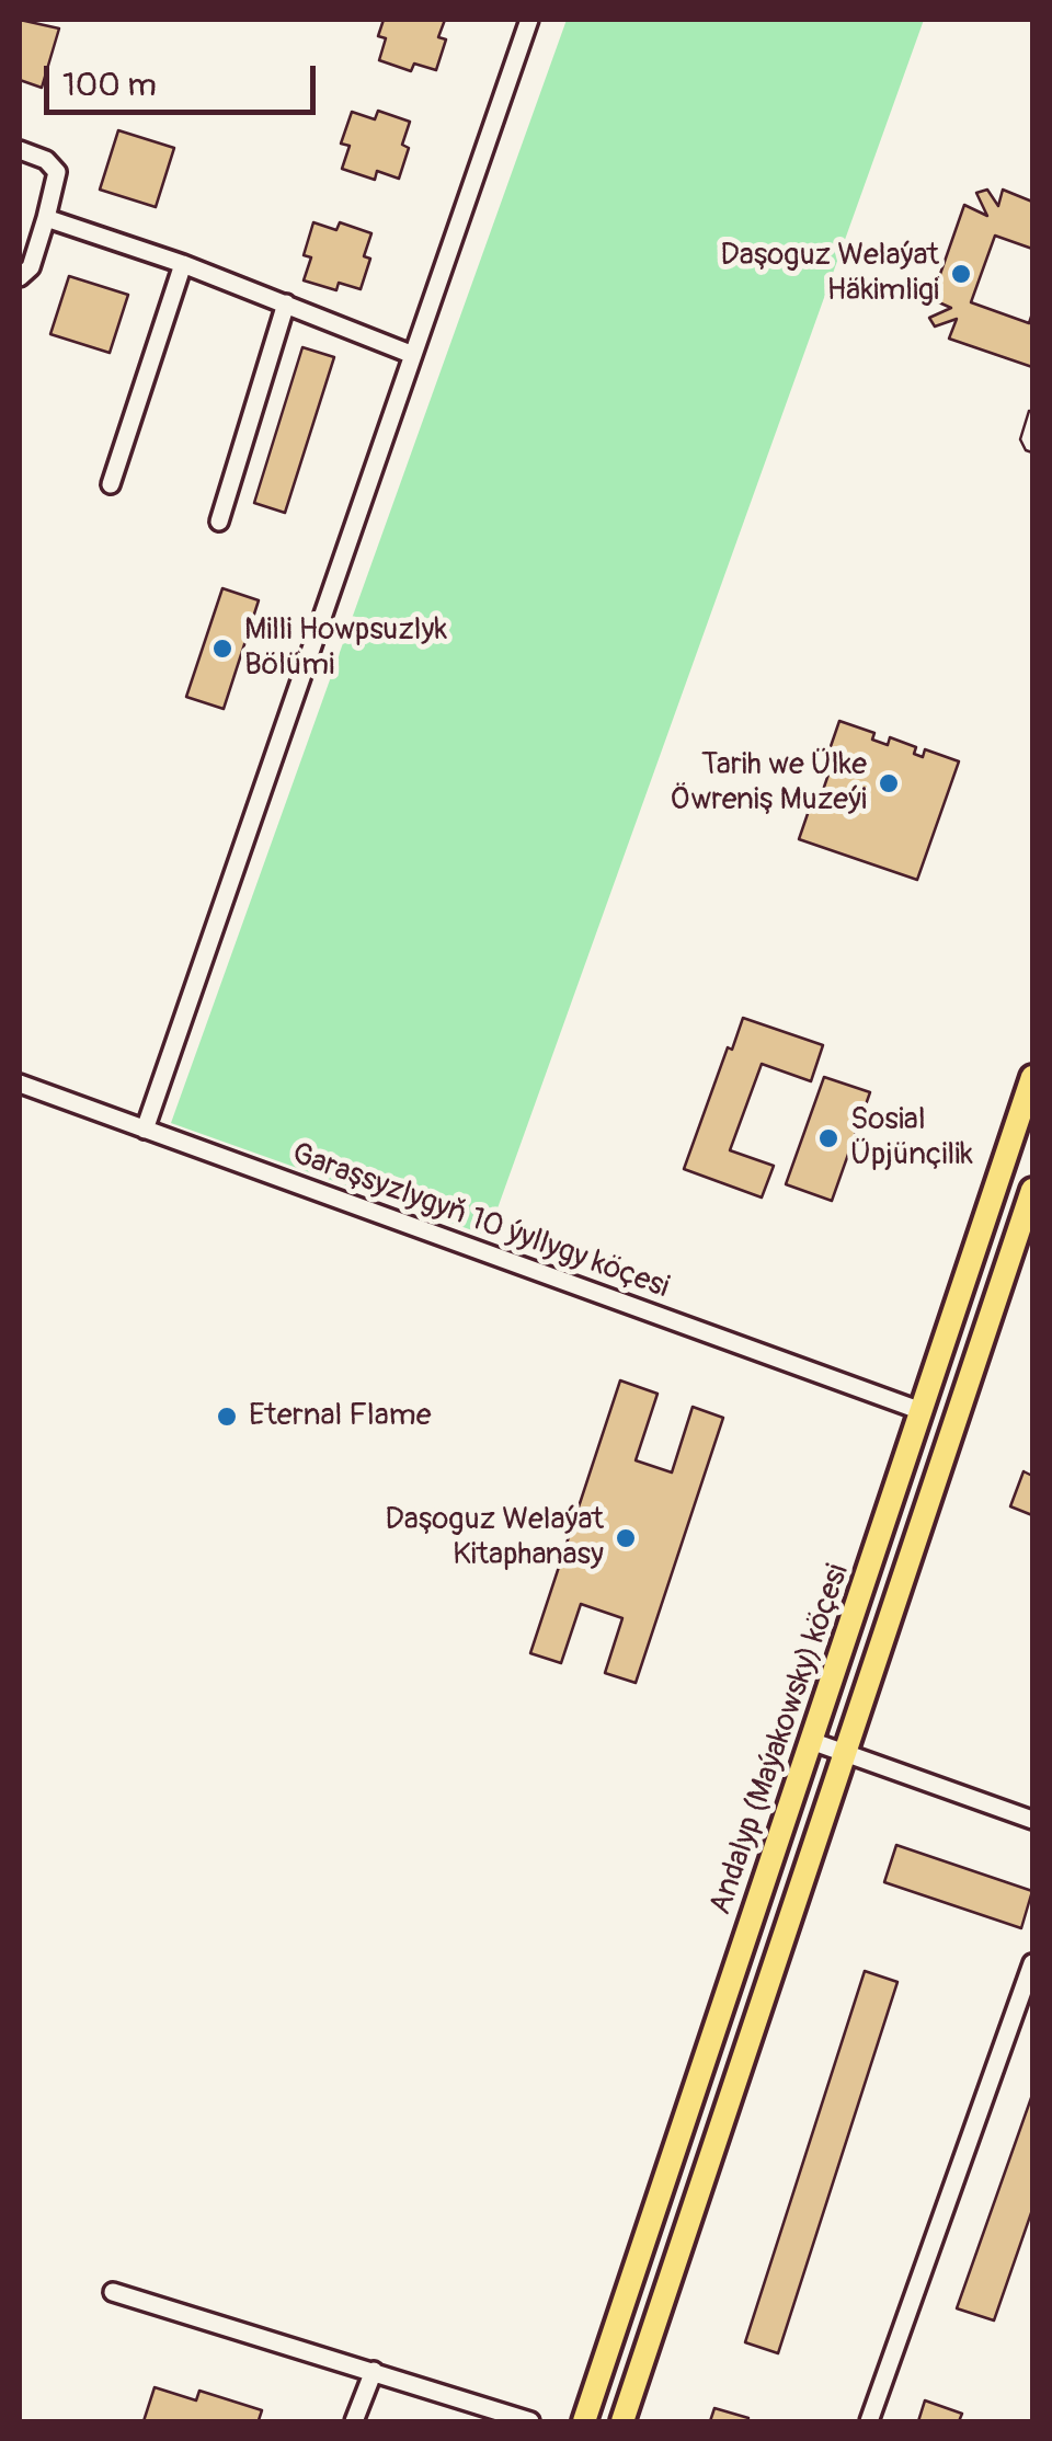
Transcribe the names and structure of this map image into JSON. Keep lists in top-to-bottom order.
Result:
{
  "streets": {
    "main road": ["Andalyp (Maýakowsky) köçesi"],
    "street": ["Garaşsyzlygyň 10 ýyllygy köçesi"]
  },
  "crossings": [
    ["Garaşsyzlygyň 10 ýyllygy köçesi", "Andalyp (Maýakowsky) köçesi"]
  ],
  "places": [
    "Daşoguz Welaýat Häkimligi",
    "Milli Howpsuzlyk Bölümi",
    "Tarih we Ülke Öwreniş Muzeýi",
    "Sosial Üpjünçilik",
    "Eternal Flame",
    "Daşoguz Welaýat Kitaphanasy"
  ],
  "scale_bar": "100 m"
}
